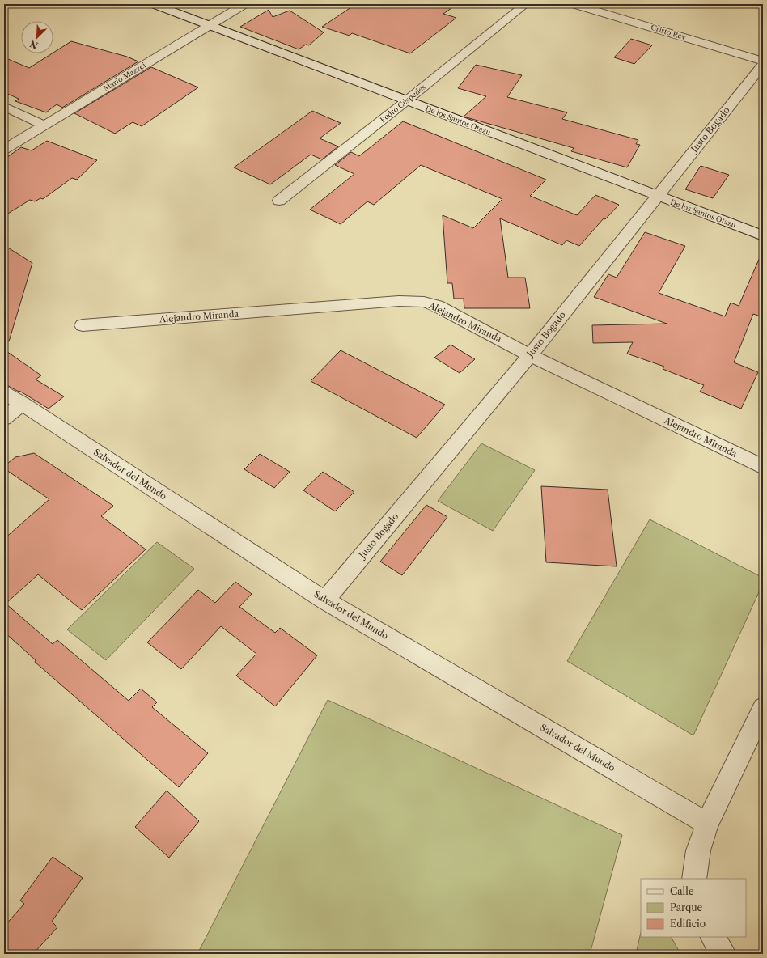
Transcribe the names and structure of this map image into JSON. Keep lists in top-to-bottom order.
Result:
{
  "streets": {
    "street": [
      "Cristo Rey",
      "Mario Mazzei",
      "Pedro Céspedes",
      "De los Santos Otazu",
      "Justo Bogado",
      "Alejandro Miranda",
      "Salvador del Mundo"
    ]
  },
  "crossings": [
    ["Mario Mazzei", "De los Santos Otazu"],
    ["Pedro Céspedes", "De los Santos Otazu"],
    ["De los Santos Otazu", "Justo Bogado"],
    ["Justo Bogado", "Alejandro Miranda"],
    ["Justo Bogado", "Salvador del Mundo"]
  ],
  "legend": ["Calle", "Parque", "Edificio"],
  "north": "bottom left"
}
